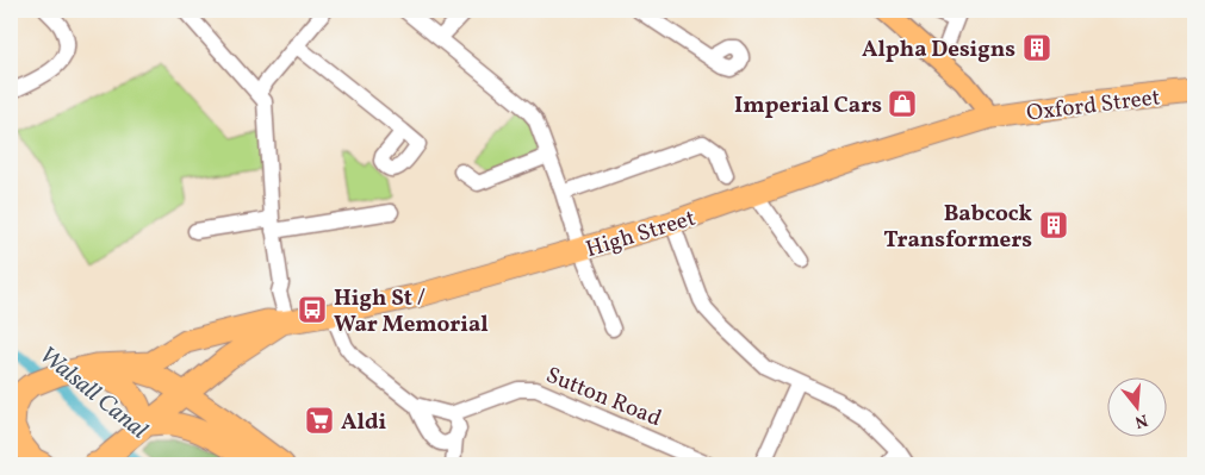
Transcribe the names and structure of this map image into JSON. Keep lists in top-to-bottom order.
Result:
{
  "streets": {
    "highway": ["Oxford Street", "High Street"],
    "street": ["Sutton Road"]
  },
  "crossings": [
    ["Oxford Street", "High Street"]
  ],
  "water": ["Walsall Canal"],
  "places": {
    "building": ["Alpha Designs", "Babcock Transformers"],
    "shop": ["Imperial Cars"],
    "bus stop": ["High St / War Memorial"],
    "supermarket": ["Aldi"]
  },
  "north": "bottom"
}
